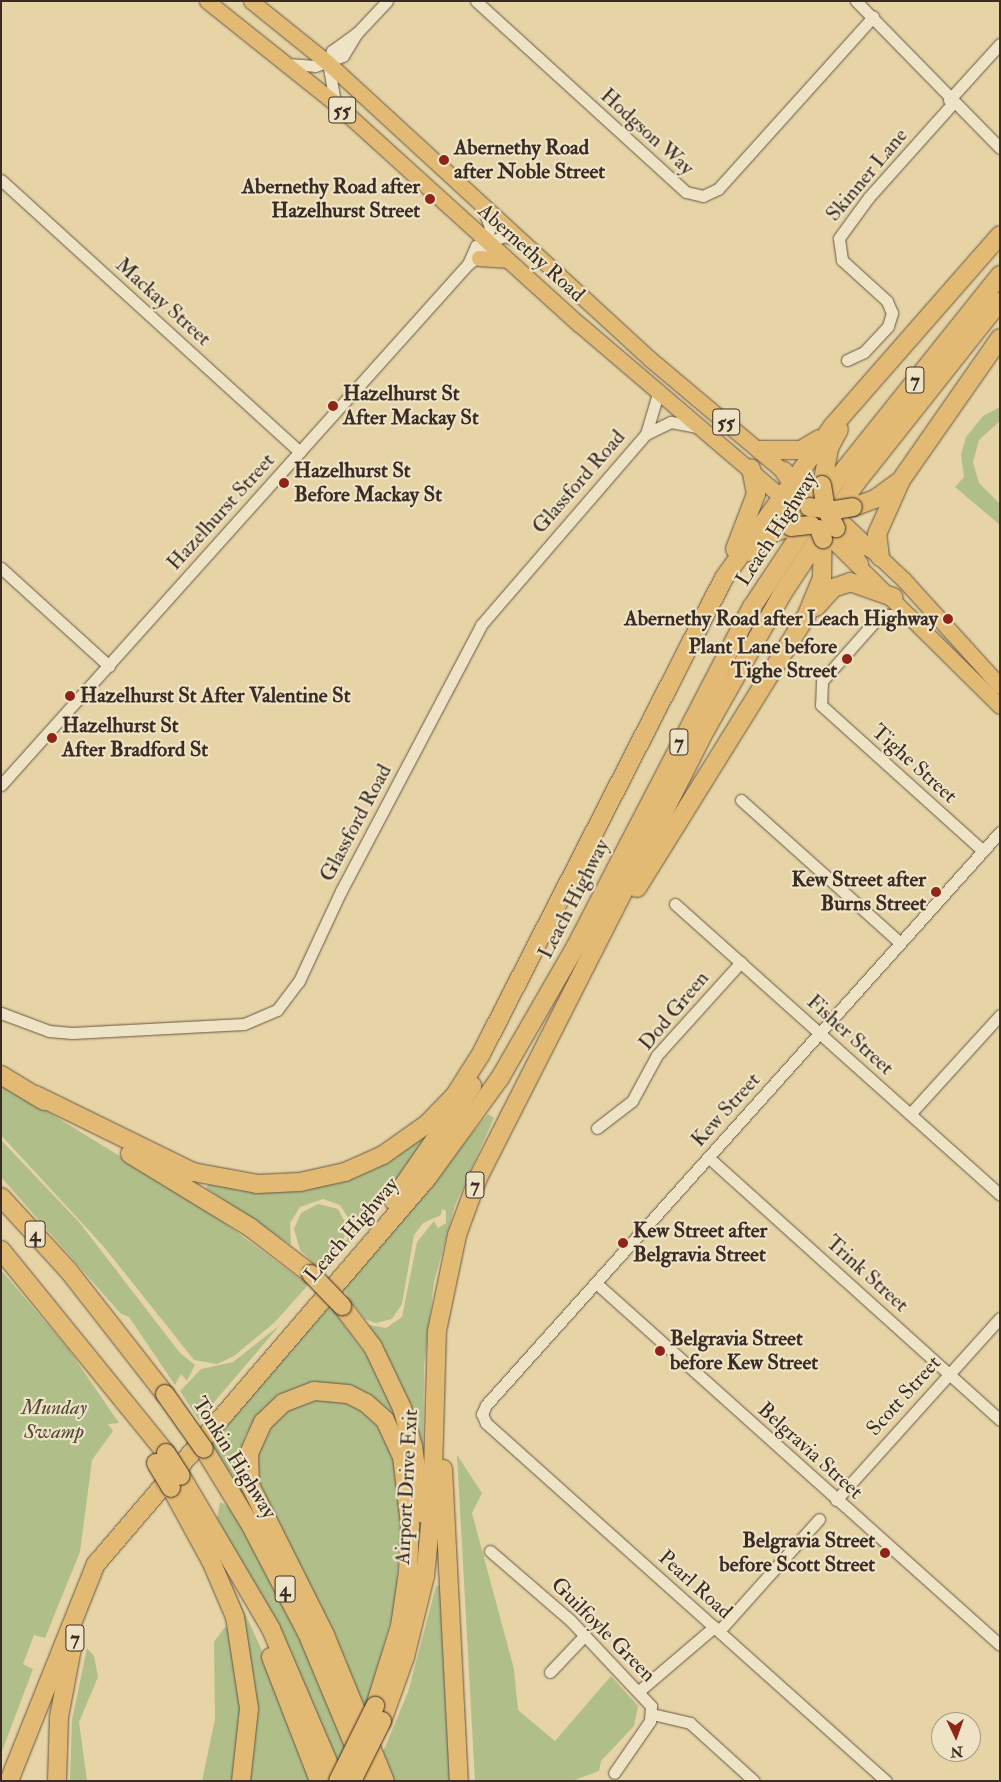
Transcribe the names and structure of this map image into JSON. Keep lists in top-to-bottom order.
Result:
{
  "streets": {
    "highway": [
      "7",
      "Leach Highway",
      "4",
      "Tonkin Highway",
      "Airport Drive Exit"
    ],
    "main road": ["55", "Abernethy Road"],
    "street": [
      "Hodgson Way",
      "Skinner Lane",
      "Mackay Street",
      "Glassford Road",
      "Hazelhurst Street",
      "Tighe Street",
      "Dod Green",
      "Fisher Street",
      "Kew Street",
      "Trink Street",
      "Scott Street",
      "Belgravia Street",
      "Pearl Road",
      "Guilfoyle Green"
    ]
  },
  "crossings": [
    ["Abernethy Road", "7"],
    ["Abernethy Road", "Glassford Road"],
    ["Abernethy Road", "Hazelhurst Street"],
    ["Mackay Street", "Hazelhurst Street"],
    ["7", "Leach Highway"],
    ["Leach Highway", "Airport Drive Exit"],
    ["Tighe Street", "Kew Street"],
    ["Dod Green", "Fisher Street"],
    ["Fisher Street", "Kew Street"],
    ["Kew Street", "Trink Street"],
    ["Kew Street", "Belgravia Street"],
    ["Kew Street", "Pearl Road"],
    ["Trink Street", "Scott Street"],
    ["Scott Street", "Belgravia Street"]
  ],
  "parks": ["Munday Swamp"],
  "places": [
    "Abernethy Road after Noble Street",
    "Abernethy Road after Hazelhurst Street",
    "Hazelhurst St After Mackay St",
    "Hazelhurst St Before Mackay St",
    "Abernethy Road after Leach Highway",
    "Plant Lane before Tighe Street",
    "Hazelhurst St After Valentine St",
    "Hazelhurst St After Bradford St",
    "Kew Street after Burns Street",
    "Kew Street after Belgravia Street",
    "Belgravia Street before Kew Street",
    "Belgravia Street before Scott Street"
  ],
  "north": "bottom"
}
